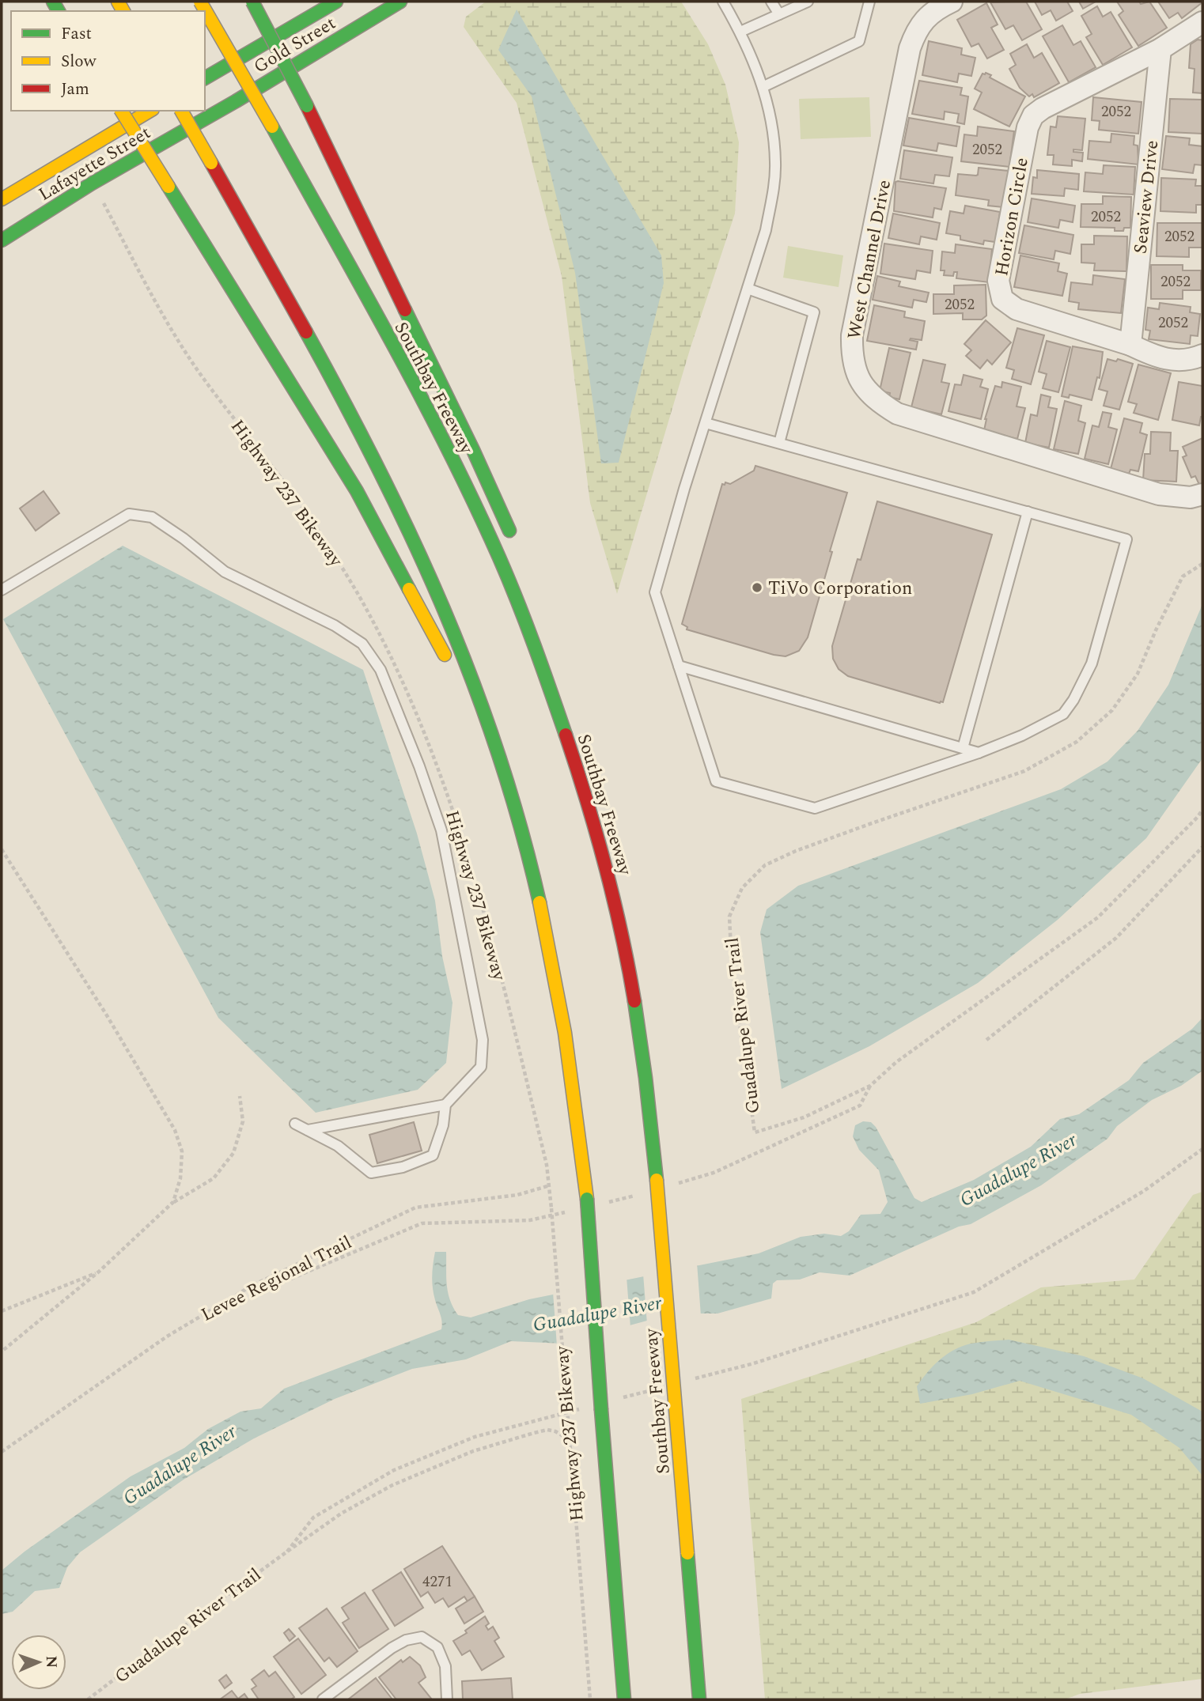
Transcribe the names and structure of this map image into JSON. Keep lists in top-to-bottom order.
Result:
{
  "streets": {
    "main road": ["Gold Street", "Lafayette Street", "Southbay Freeway"],
    "street": ["Seaview Drive", "Horizon Circle", "West Channel Drive"],
    "path": ["Highway 237 Bikeway", "Guadalupe River Trail", "Levee Regional Trail"]
  },
  "crossings": [
    ["Gold Street", "Lafayette Street"],
    ["Lafayette Street", "Highway 237 Bikeway"],
    ["Seaview Drive", "Horizon Circle"],
    ["Highway 237 Bikeway", "Guadalupe River Trail"],
    ["Highway 237 Bikeway", "Levee Regional Trail"]
  ],
  "water": ["Guadalupe River"],
  "places": ["TiVo Corporation"],
  "house_numbers": [
    "2052",
    "2052",
    "2052",
    "2052",
    "2052",
    "2052",
    "2052",
    "4271"
  ],
  "legend": ["Fast", "Slow", "Jam"],
  "north": "right"
}
